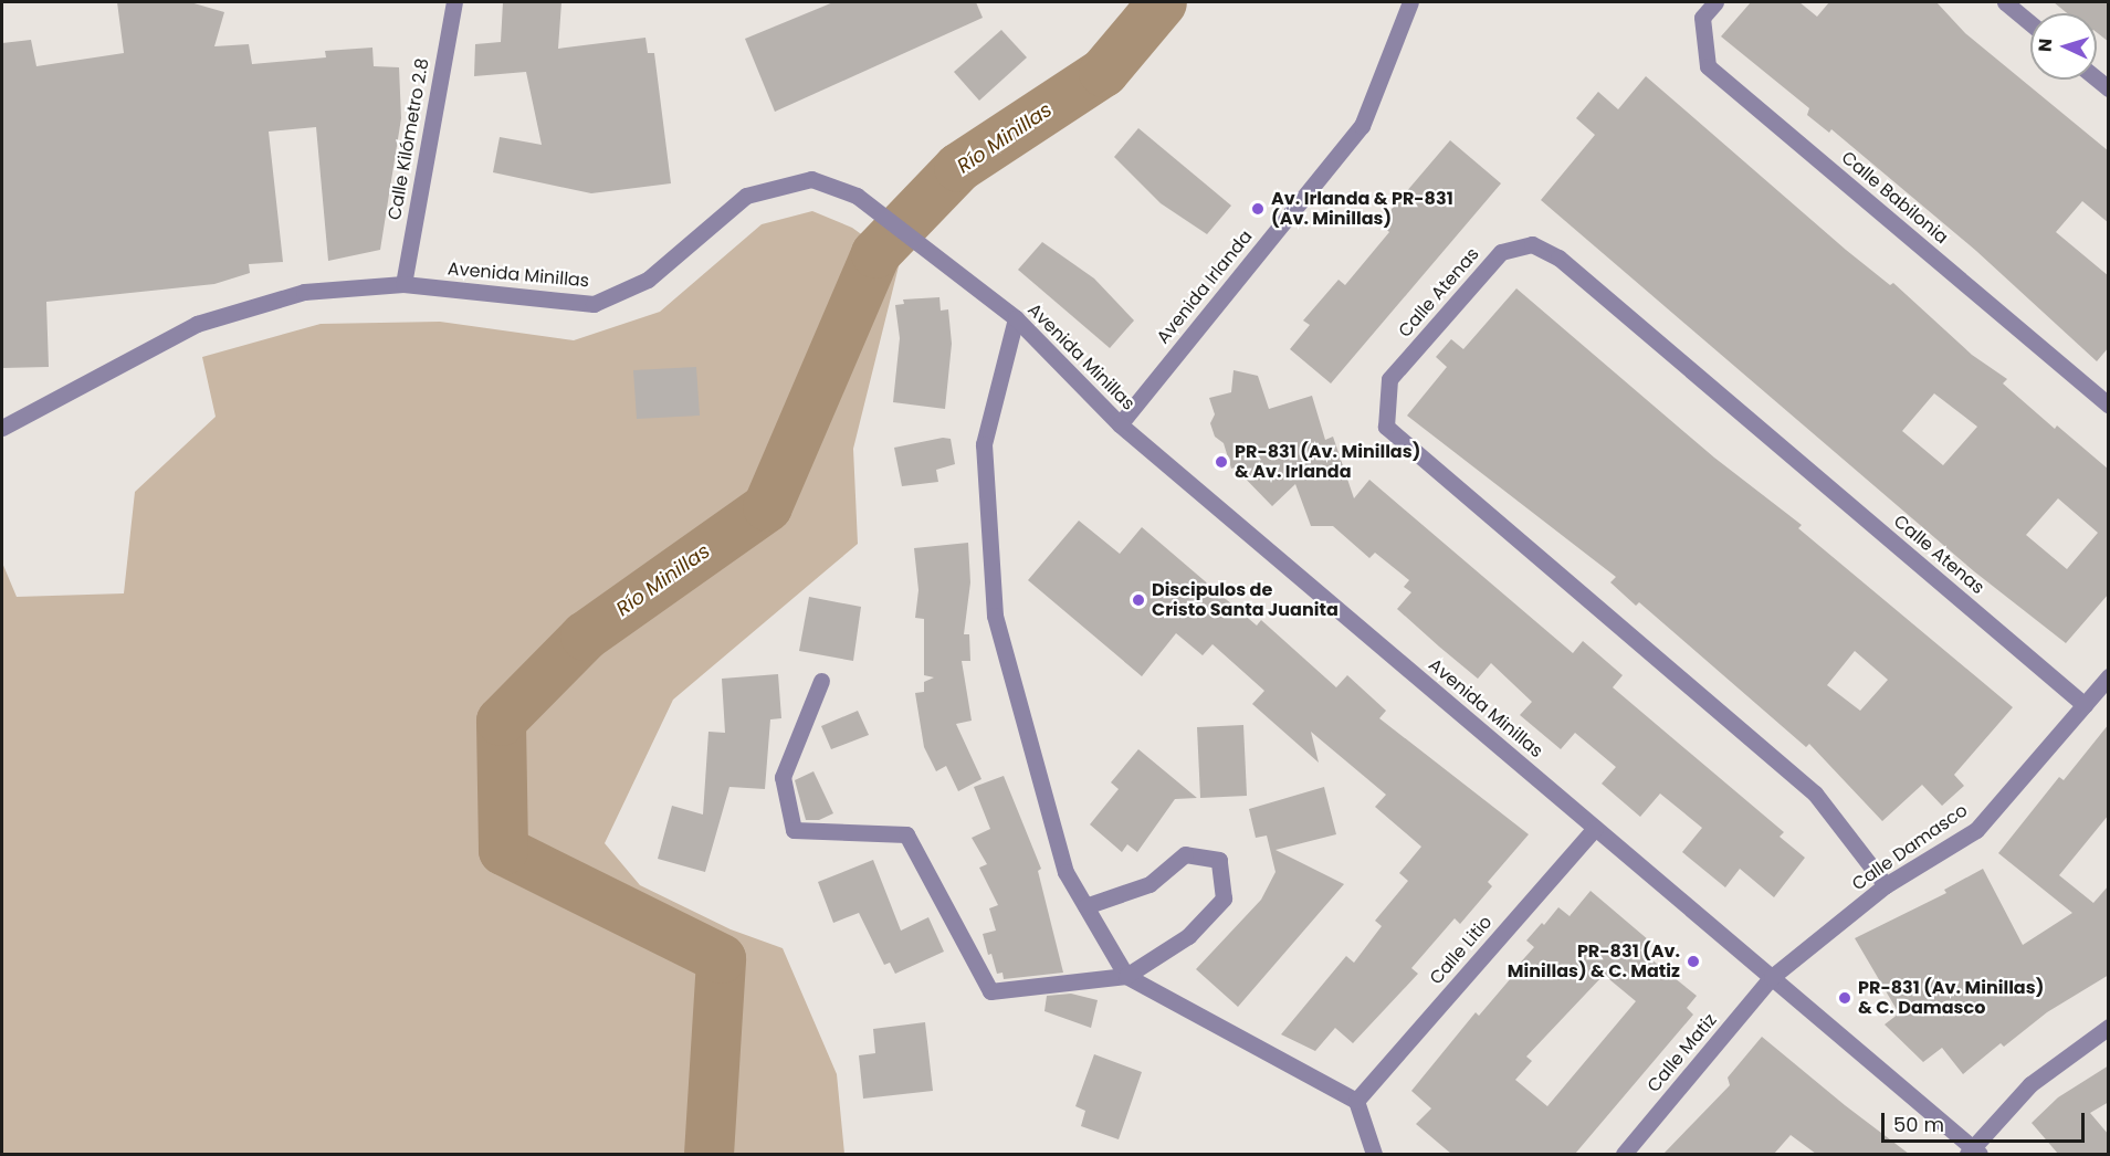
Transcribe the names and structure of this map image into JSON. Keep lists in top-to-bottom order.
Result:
{
  "streets": {
    "street": [
      "Calle Kilómetro 2.8",
      "Calle Babilonia",
      "Avenida Minillas",
      "Avenida Irlanda",
      "Calle Atenas",
      "Calle Damasco",
      "Calle Litio",
      "Calle Matiz"
    ]
  },
  "crossings": [
    ["Calle Kilómetro 2.8", "Avenida Minillas"],
    ["Avenida Minillas", "Avenida Irlanda"],
    ["Avenida Minillas", "Calle Damasco"],
    ["Avenida Minillas", "Calle Litio"],
    ["Avenida Minillas", "Calle Matiz"],
    ["Calle Atenas", "Calle Damasco"],
    ["Calle Damasco", "Calle Matiz"]
  ],
  "water": ["Río Minillas"],
  "places": [
    "Av. Irlanda & PR-831 (Av. Minillas)",
    "PR-831 (Av. Minillas) & Av. Irlanda",
    "Discipulos de Cristo Santa Juanita",
    "PR-831 (Av. Minillas) & C. Matiz",
    "PR-831 (Av. Minillas) & C. Damasco"
  ],
  "scale_bar": "50 m",
  "north": "left"
}
